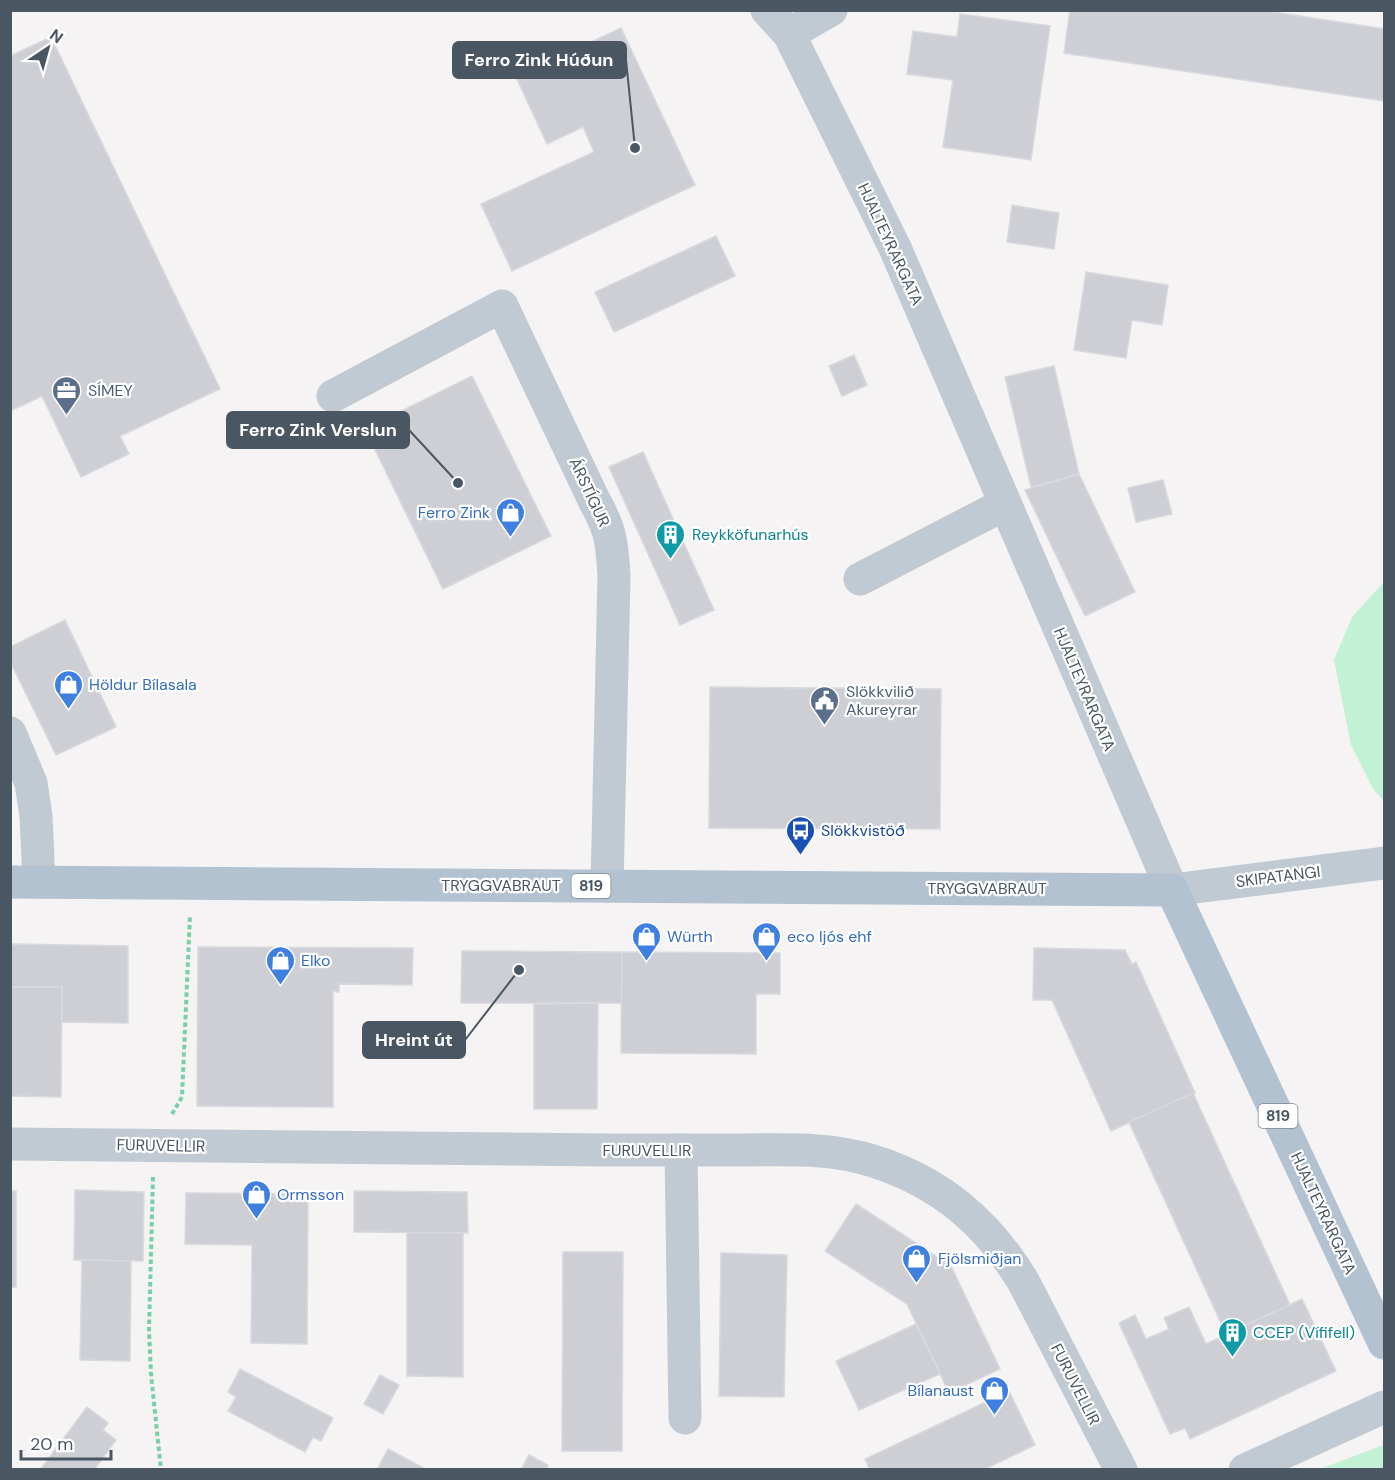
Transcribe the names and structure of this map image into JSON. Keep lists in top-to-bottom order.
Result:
{
  "streets": {
    "main road": ["HJALTEYRARGATA", "TRYGGVABRAUT", "819"],
    "street": ["ÁRSTÍGUR", "SKIPATANGI", "FURUVELLIR"]
  },
  "crossings": [
    ["HJALTEYRARGATA", "SKIPATANGI"],
    ["HJALTEYRARGATA", "TRYGGVABRAUT"],
    ["ÁRSTÍGUR", "TRYGGVABRAUT"],
    ["SKIPATANGI", "TRYGGVABRAUT"]
  ],
  "places": {
    "other": ["Ferro Zink Húðun", "Ferro Zink Verslun", "Hreint út"],
    "office": ["SÍMEY"],
    "shop": [
      "Ferro Zink",
      "Höldur Bílasala",
      "Würth",
      "eco ljós ehf",
      "Elko",
      "Ormsson",
      "Fjölsmiðjan",
      "Bílanaust"
    ],
    "building": ["Reykköfunarhús", "CCEP (Vífifell)"],
    "public building": ["Slökkvilið Akureyrar"],
    "bus stop": ["Slökkvistöð"]
  },
  "scale_bar": "20 m",
  "north": "top right"
}
